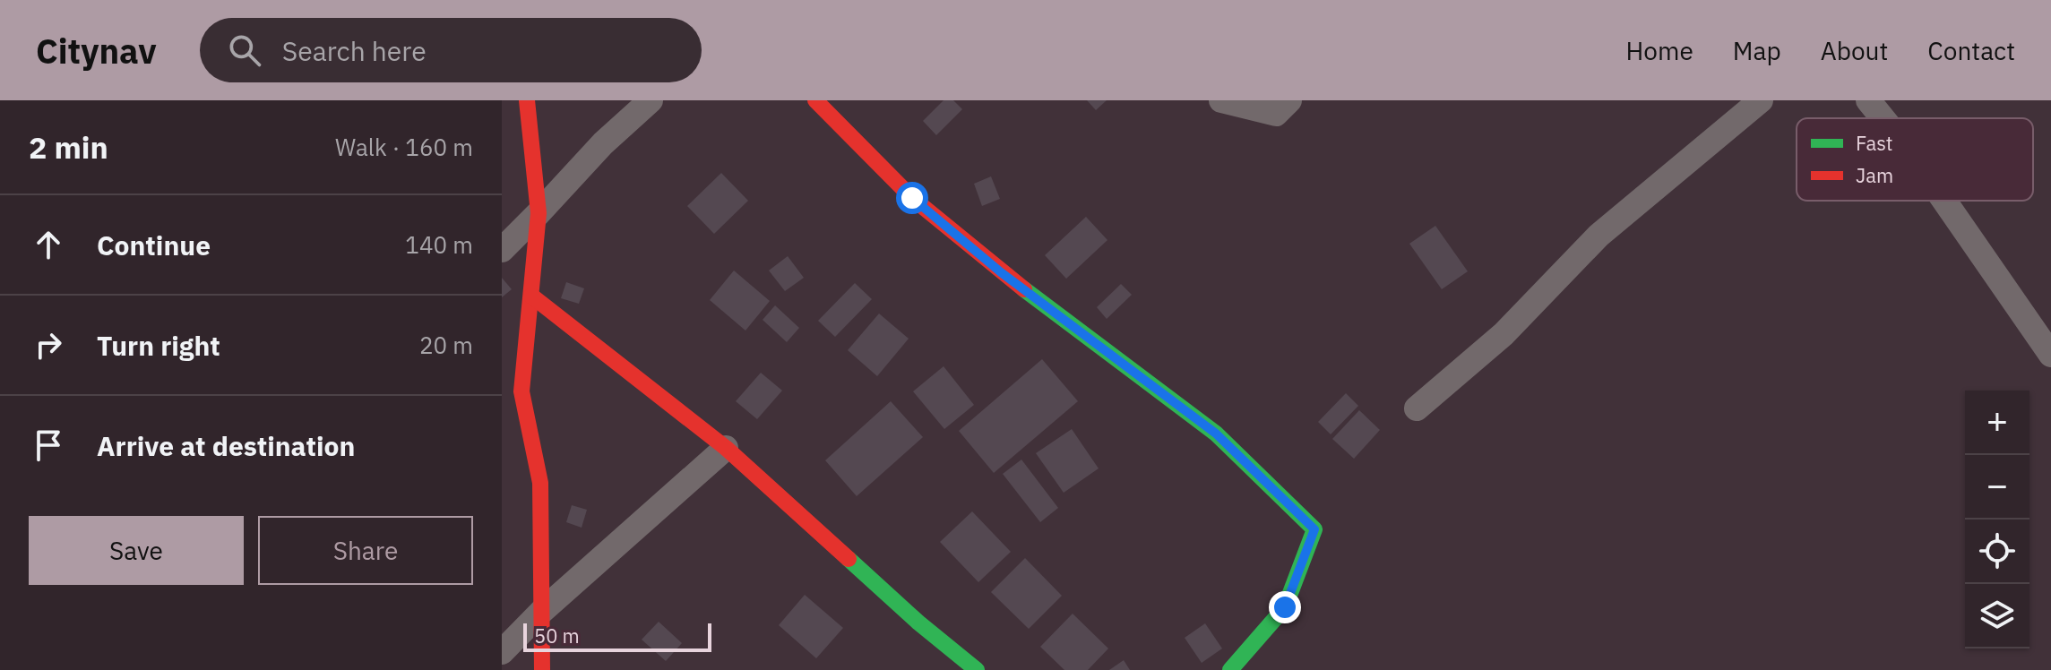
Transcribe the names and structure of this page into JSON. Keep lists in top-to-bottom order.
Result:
{
  "legend": ["Fast", "Jam"],
  "scale_bar": "50 m",
  "page": {
    "header": "Citynav",
    "search": "Search here",
    "nav": [
      "Home",
      "Map",
      "About",
      "Contact"
    ],
    "heading": ["2 min", "Walk · 160 m"],
    "list": [
      ["Continue", "140 m"],
      ["Turn right", "20 m"],
      "Arrive at destination"
    ],
    "map_buttons": ["+", "−"],
    "buttons": ["Save", "Share"],
    "scale": "50 m"
  }
}
